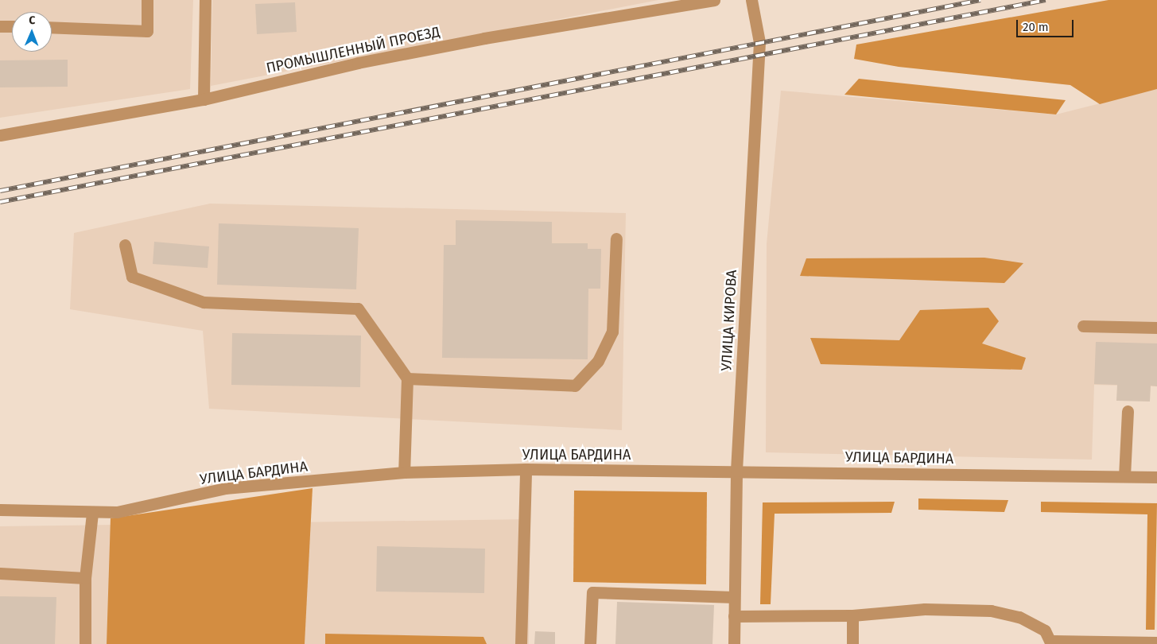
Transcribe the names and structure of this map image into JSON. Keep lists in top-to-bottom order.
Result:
{
  "streets": {
    "street": ["ПРОМЫШЛЕННЫЙ ПРОЕЗД", "УЛИЦА КИРОВА", "УЛИЦА БАРДИНА"]
  },
  "crossings": [
    ["УЛИЦА КИРОВА", "УЛИЦА БАРДИНА"]
  ],
  "scale_bar": "20 m",
  "north": "top"
}
